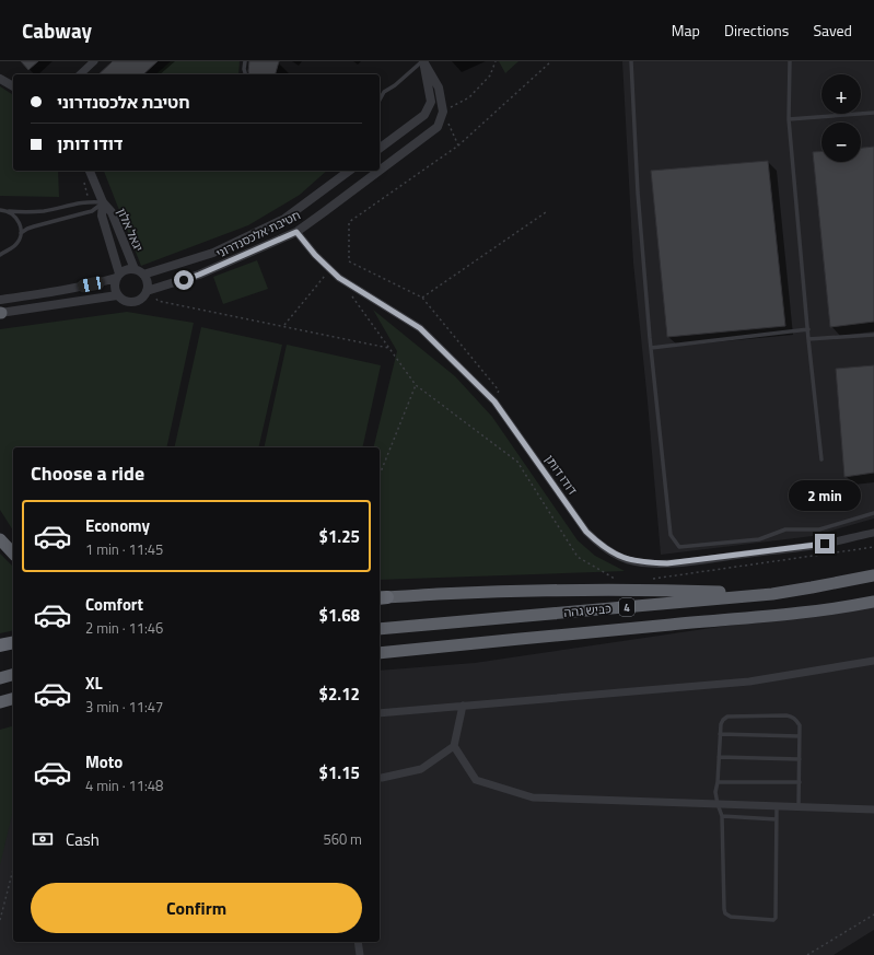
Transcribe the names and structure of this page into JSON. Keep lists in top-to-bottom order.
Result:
{
  "streets": {
    "highway": ["4", "כביש גהה"],
    "street": ["יגאל אלון", "חטיבת אלכסנדרוני", "דודו דותן"]
  },
  "crossings": [
    ["יגאל אלון", "חטיבת אלכסנדרוני"],
    ["חטיבת אלכסנדרוני", "דודו דותן"]
  ],
  "page": {
    "header": "Cabway",
    "nav": ["Map", "Directions", "Saved"],
    "map_buttons": ["+", "−"],
    "banner": ["חטיבת אלכסנדרוני", "דודו דותן"],
    "heading": "Choose a ride",
    "bubble": "2 min",
    "list": [
      {
        "name": "Economy",
        "note": "1 min · 11:45",
        "value": "$1.25"
      },
      {
        "name": "Comfort",
        "note": "2 min · 11:46",
        "value": "$1.68"
      },
      {
        "name": "XL",
        "note": "3 min · 11:47",
        "value": "$2.12"
      },
      {
        "name": "Moto",
        "note": "4 min · 11:48",
        "value": "$1.15"
      }
    ],
    "pay": ["Cash", "560 m"],
    "buttons": "Confirm"
  }
}
